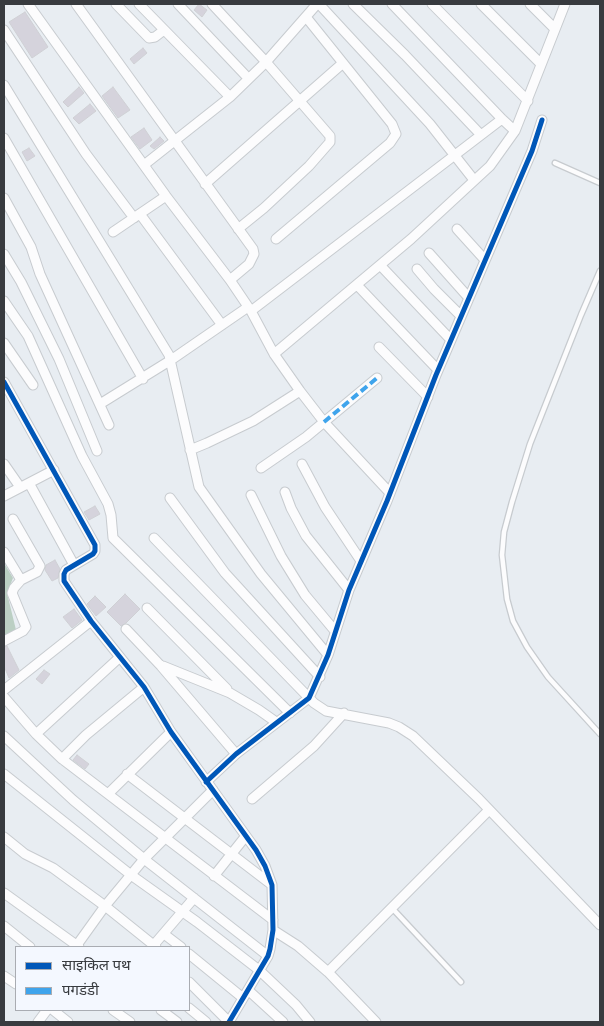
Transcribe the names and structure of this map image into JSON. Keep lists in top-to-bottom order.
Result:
{
  "legend": ["साइकिल पथ", "पगडंडी"]
}
